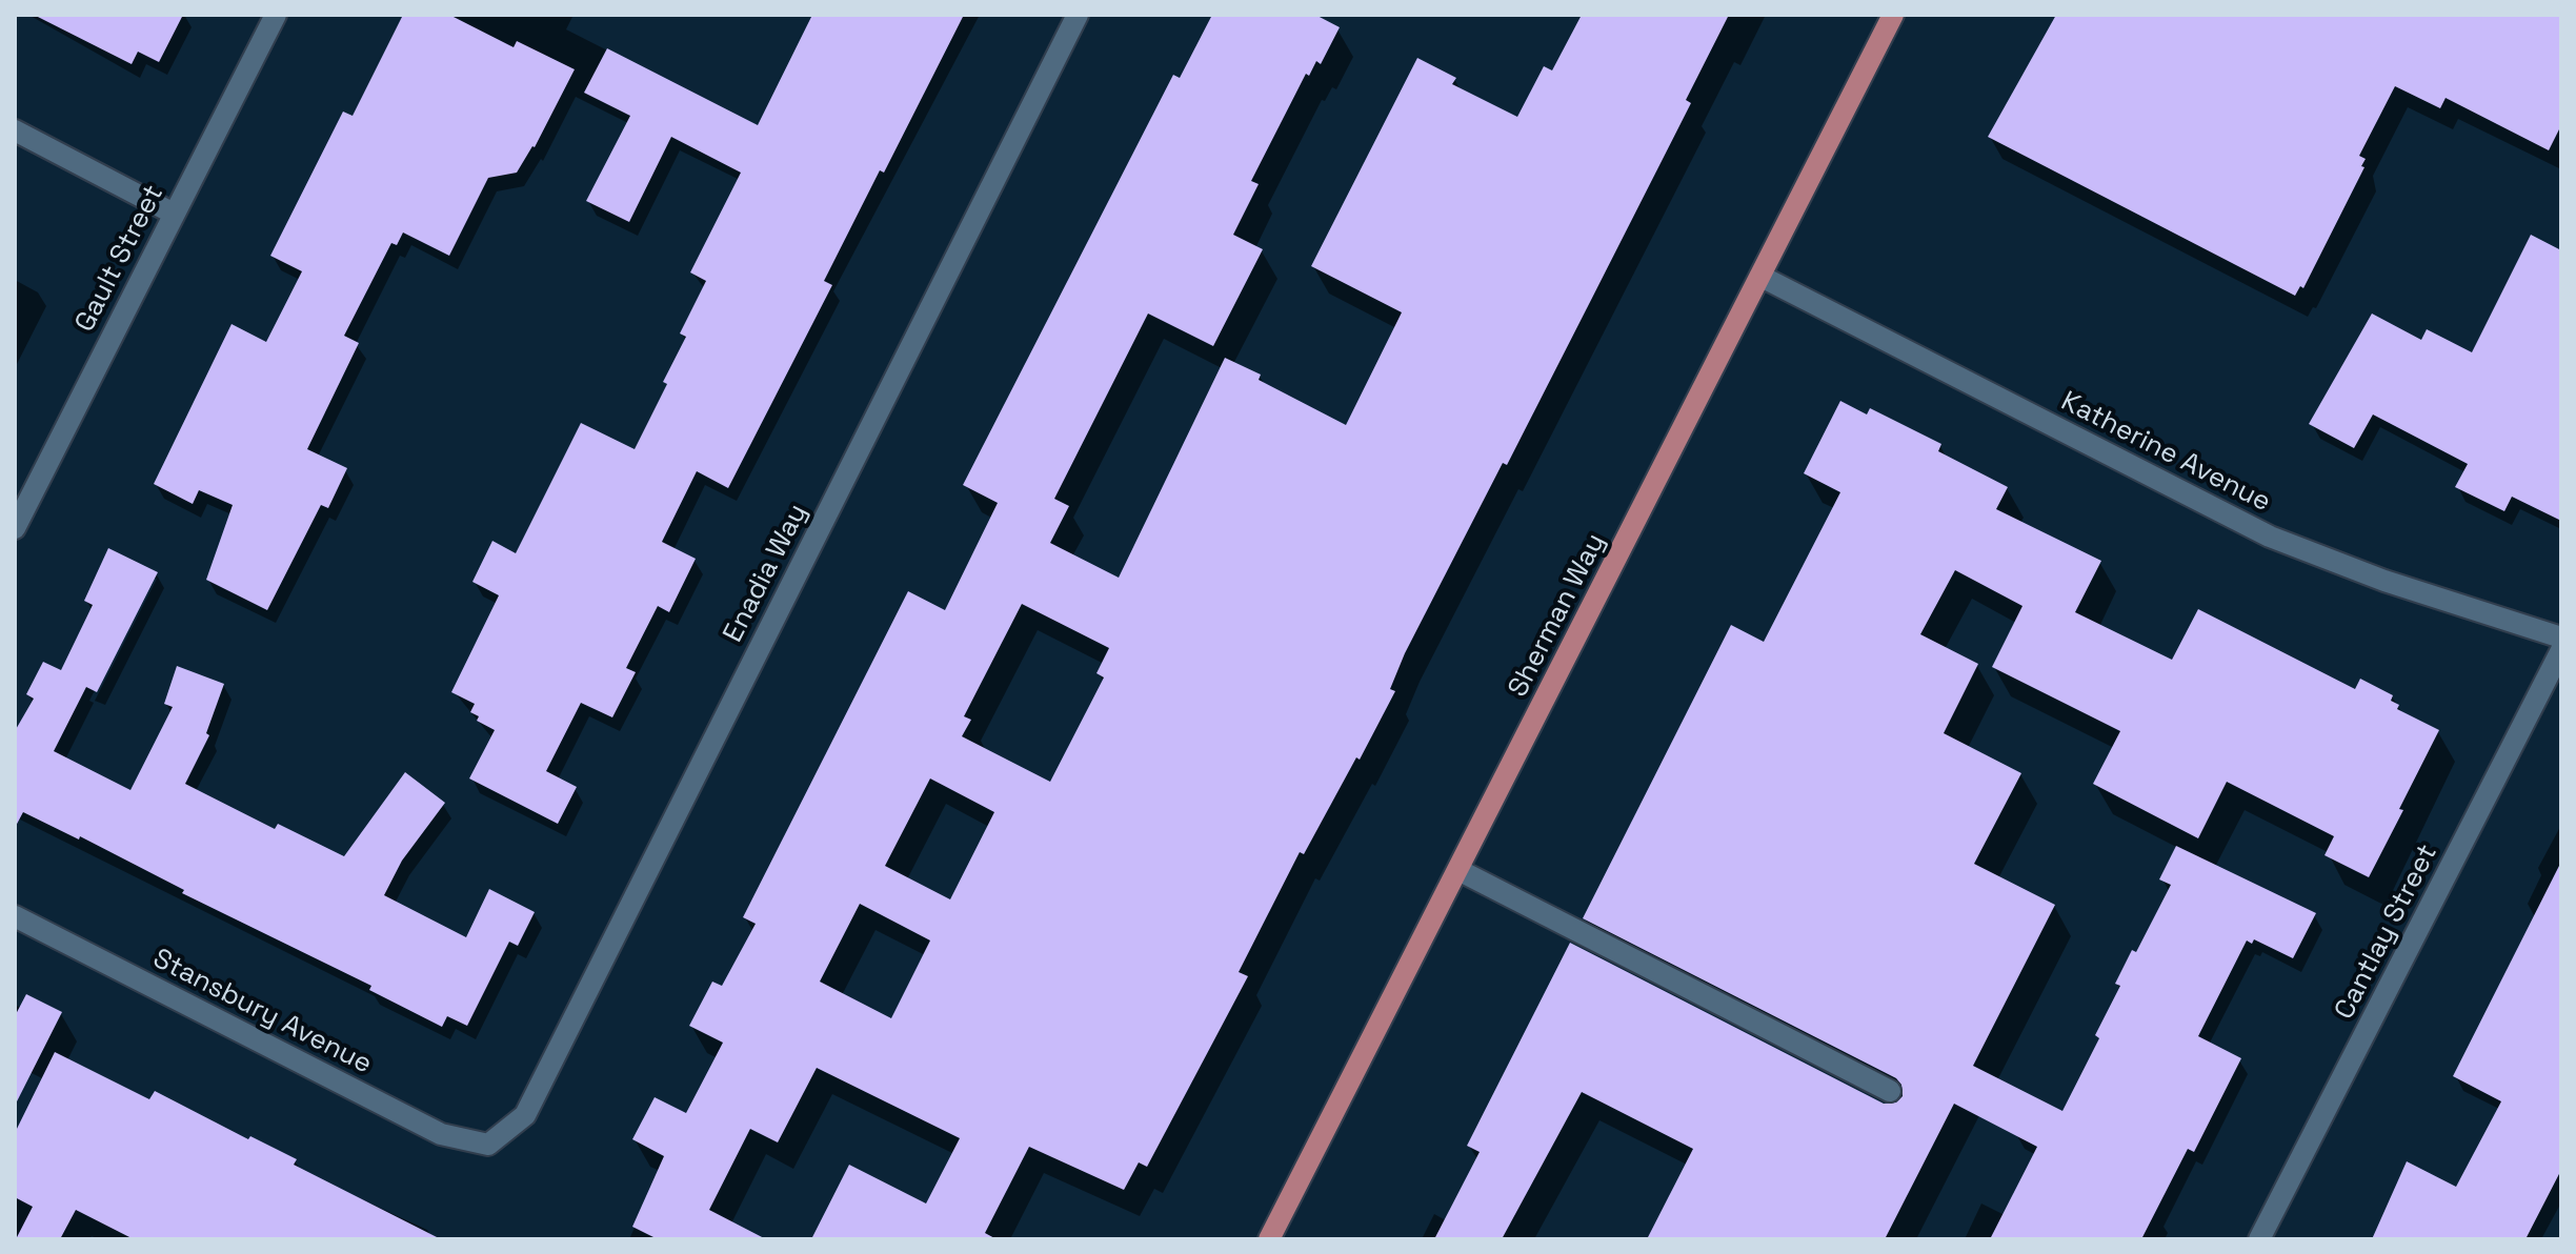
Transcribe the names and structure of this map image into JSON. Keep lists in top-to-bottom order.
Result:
{
  "streets": {
    "main road": ["Sherman Way"],
    "street": [
      "Gault Street",
      "Katherine Avenue",
      "Enadia Way",
      "Cantlay Street",
      "Stansbury Avenue"
    ]
  },
  "crossings": [
    ["Katherine Avenue", "Sherman Way"],
    ["Enadia Way", "Stansbury Avenue"]
  ]
}
